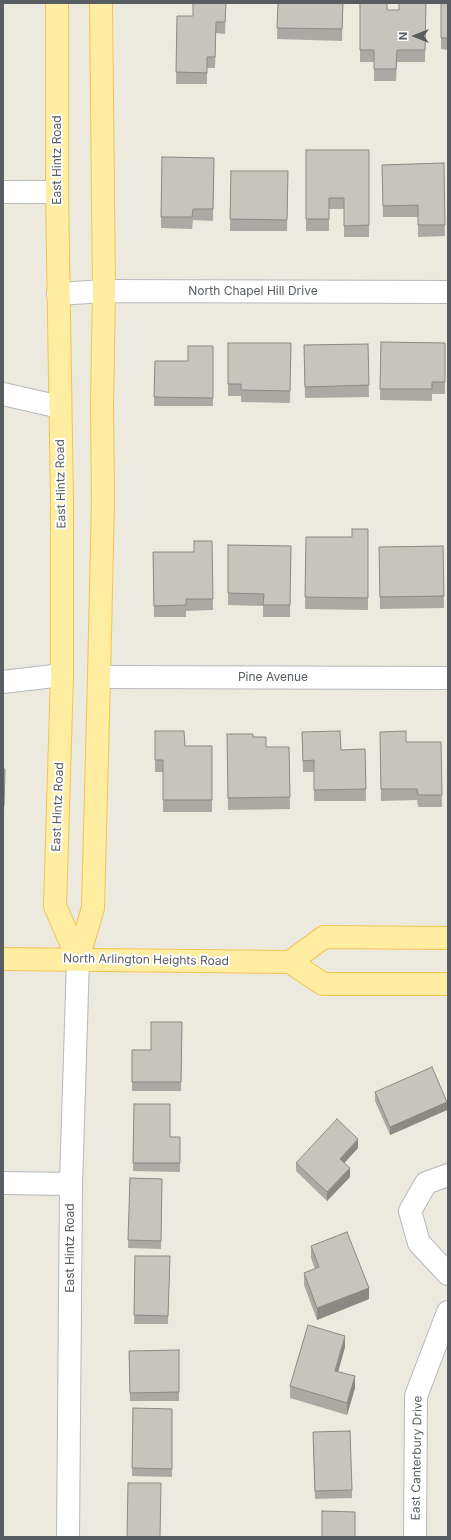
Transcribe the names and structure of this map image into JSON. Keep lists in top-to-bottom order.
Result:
{
  "streets": {
    "main road": ["East Hintz Road", "North Arlington Heights Road"],
    "street": ["North Chapel Hill Drive", "Pine Avenue", "East Canterbury Drive"]
  },
  "crossings": [
    ["East Hintz Road", "North Chapel Hill Drive"],
    ["East Hintz Road", "Pine Avenue"],
    ["East Hintz Road", "North Arlington Heights Road"]
  ],
  "north": "left"
}
